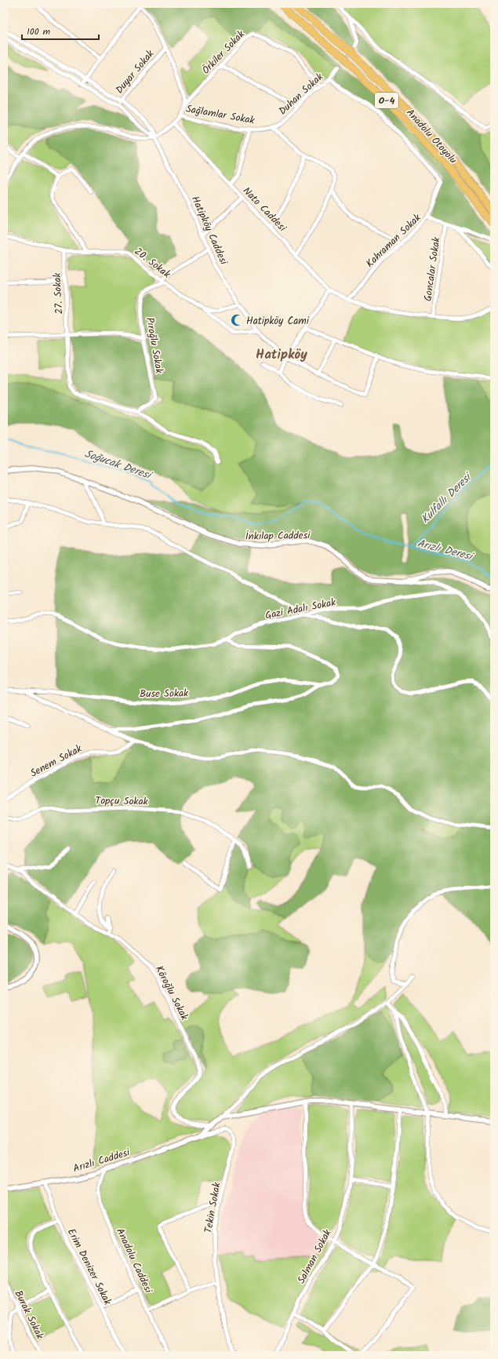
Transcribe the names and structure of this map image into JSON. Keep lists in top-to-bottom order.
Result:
{
  "streets": {
    "highway": ["O-4", "Anadolu Otoyolu"],
    "street": [
      "Örkiler Sokak",
      "Duyar Sokak",
      "Duhan Sokak",
      "Sağlamlar Sokak",
      "Nato Caddesi",
      "Hatipköy Caddesi",
      "Kahraman Sokak",
      "20. Sokak",
      "Goncalar Sokak",
      "27. Sokak",
      "Pıroğlu Sokak",
      "İnkılap Caddesi",
      "Gazi Adalı Sokak",
      "Buse Sokak",
      "Senem Sokak",
      "Topçu Sokak",
      "Köroğlu Sokak",
      "Arızlı Caddesi",
      "Tekin Sokak",
      "Salman Sokak",
      "Anadolu Caddesi",
      "Erim Denizer Sokak",
      "Burak Sokak"
    ]
  },
  "crossings": [
    ["Örkiler Sokak", "Duhan Sokak"],
    ["Örkiler Sokak", "Sağlamlar Sokak"],
    ["Örkiler Sokak", "Nato Caddesi"],
    ["Örkiler Sokak", "Hatipköy Caddesi"],
    ["Duhan Sokak", "Sağlamlar Sokak"],
    ["Nato Caddesi", "Kahraman Sokak"],
    ["Nato Caddesi", "Goncalar Sokak"],
    ["Hatipköy Caddesi", "20. Sokak"],
    ["Hatipköy Caddesi", "Pıroğlu Sokak"],
    ["Kahraman Sokak", "Goncalar Sokak"],
    ["20. Sokak", "27. Sokak"],
    ["20. Sokak", "Pıroğlu Sokak"],
    ["27. Sokak", "Pıroğlu Sokak"],
    ["Köroğlu Sokak", "Arızlı Caddesi"],
    ["Arızlı Caddesi", "Tekin Sokak"],
    ["Arızlı Caddesi", "Anadolu Caddesi"],
    ["Arızlı Caddesi", "Erim Denizer Sokak"]
  ],
  "districts": ["Hatipköy"],
  "water": ["Soğucak Deresi", "Kulfallı Deresi", "Arızlı Deresi"],
  "places": {
    "mosque": ["Hatipköy Cami"]
  },
  "scale_bar": "100 m"
}
